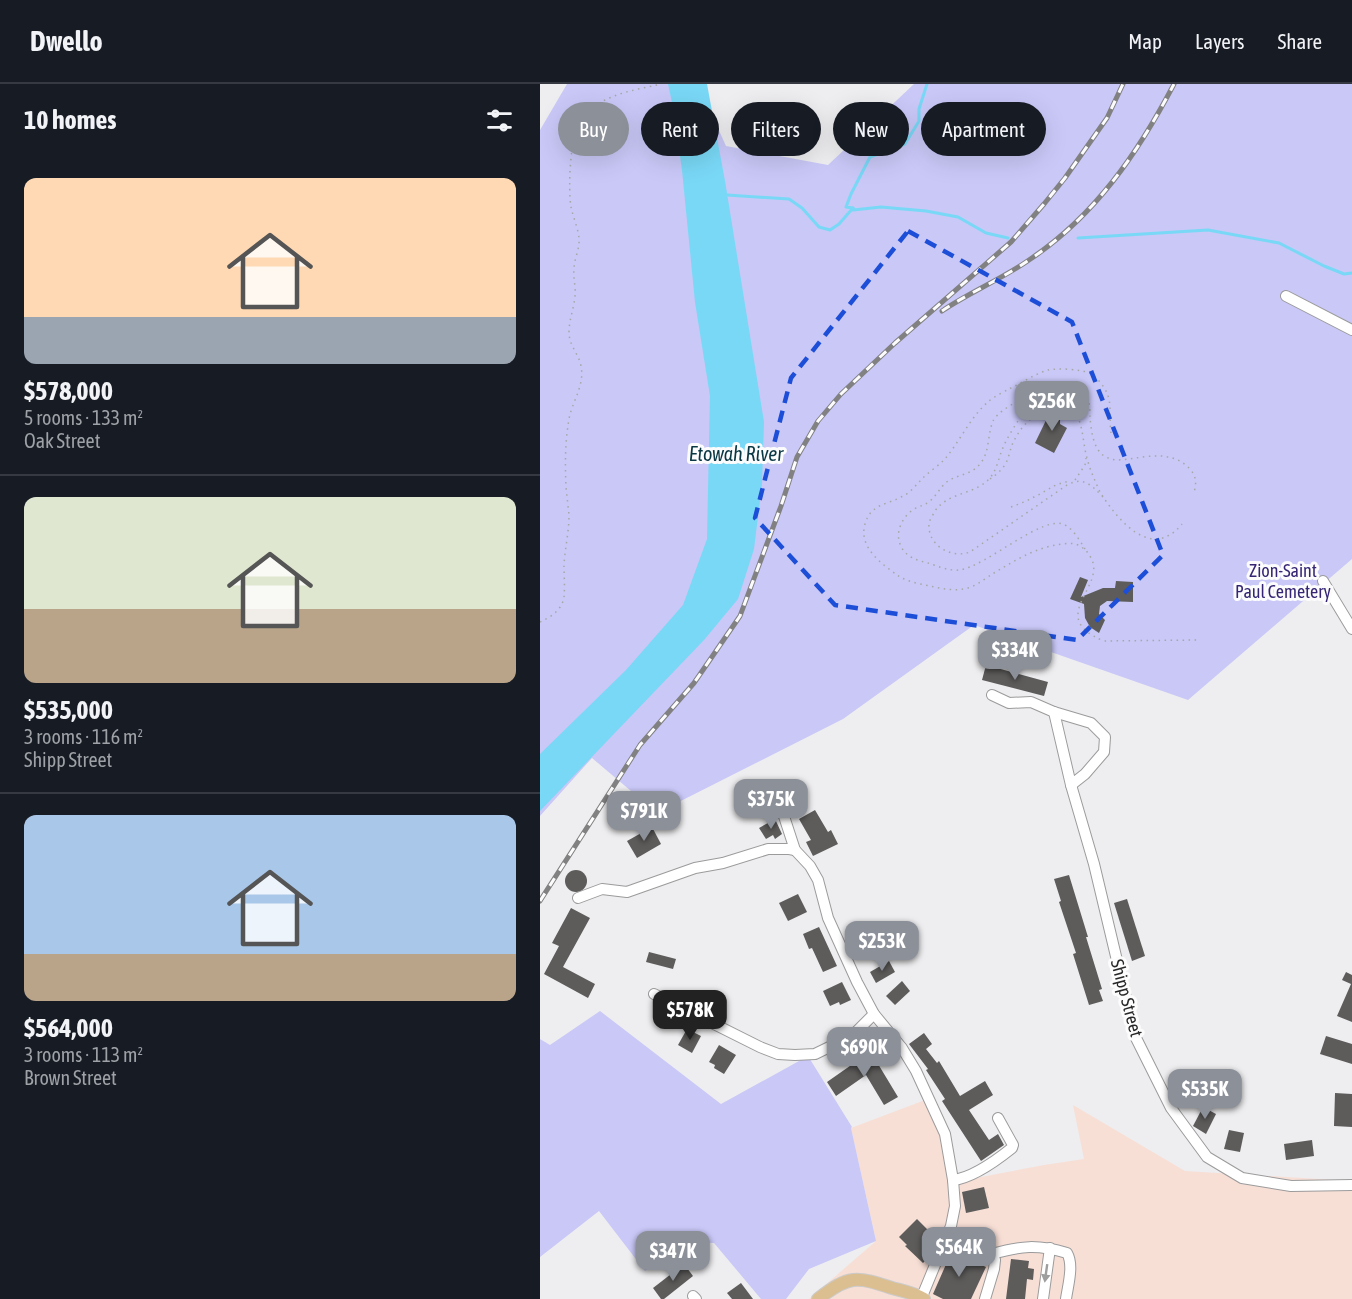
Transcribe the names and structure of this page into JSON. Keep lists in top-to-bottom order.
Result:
{
  "streets": {
    "street": ["Shipp Street"]
  },
  "water": ["Etowah River"],
  "parks": ["Zion-Saint Paul Cemetery"],
  "page": {
    "header": "Dwello",
    "nav": ["Map", "Layers", "Share"],
    "heading": "10 homes",
    "chip": [
      "Buy",
      "Rent",
      "Filters",
      "New",
      "Apartment"
    ],
    "list": [
      {
        "name": "$578,000",
        "note": "5 rooms · 133 m² · Oak Street"
      },
      {
        "name": "$535,000",
        "note": "3 rooms · 116 m² · Shipp Street"
      },
      {
        "name": "$564,000",
        "note": "3 rooms · 113 m² · Brown Street"
      }
    ],
    "price": [
      "$256K",
      "$334K",
      "$375K",
      "$791K",
      "$253K",
      "$578K",
      "$690K",
      "$535K",
      "$564K",
      "$347K"
    ]
  }
}
